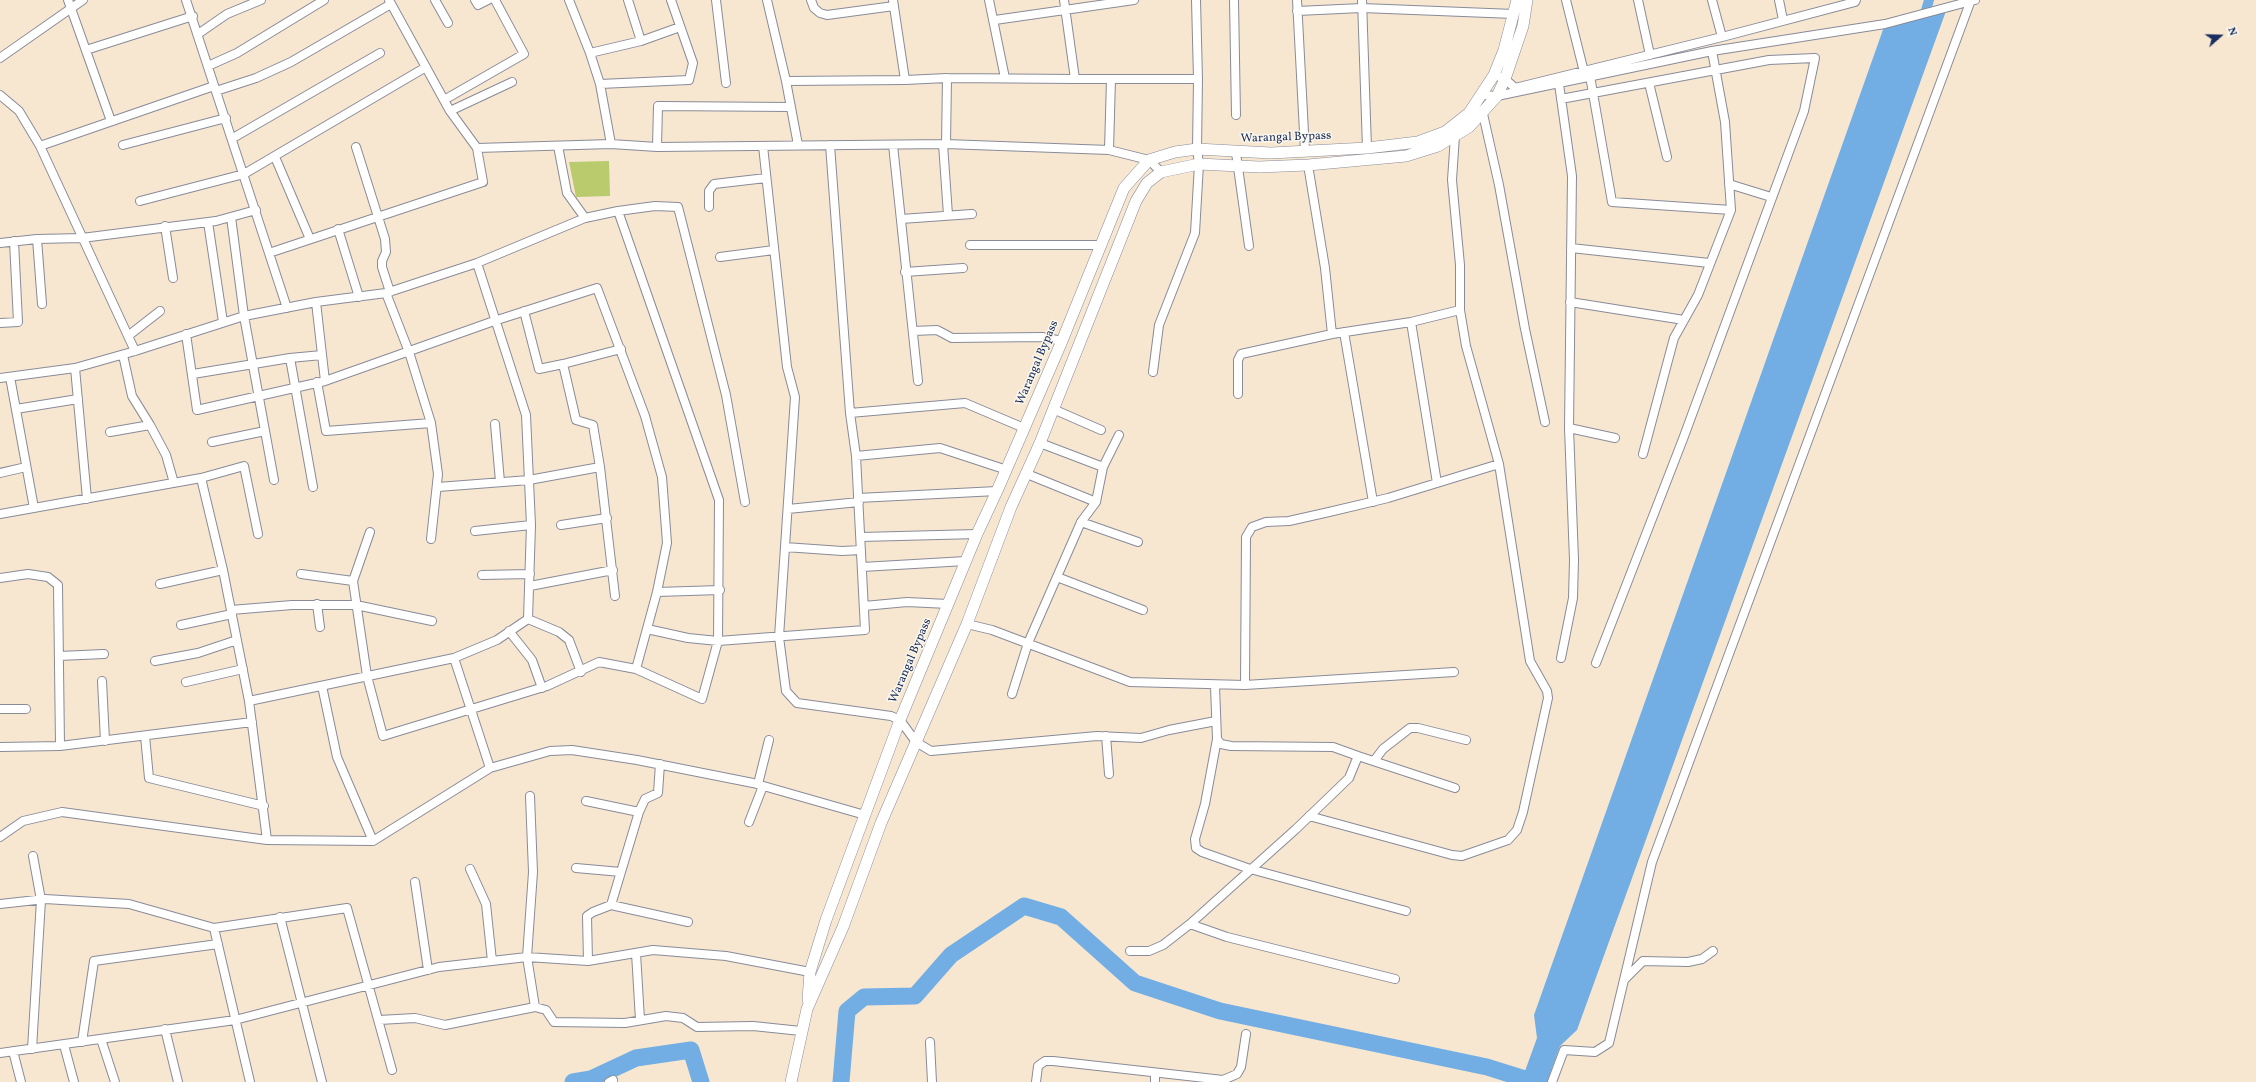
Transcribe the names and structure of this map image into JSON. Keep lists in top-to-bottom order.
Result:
{
  "streets": {
    "main road": ["Warangal Bypass"]
  },
  "north": "right"
}
